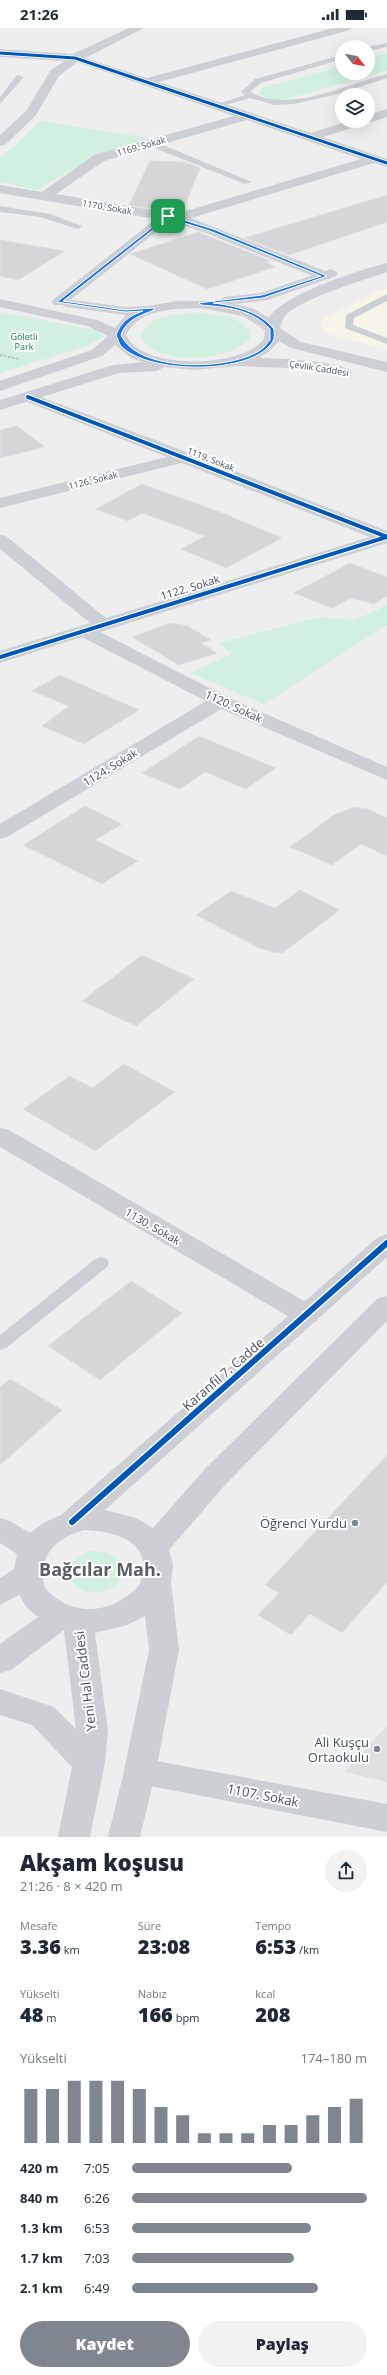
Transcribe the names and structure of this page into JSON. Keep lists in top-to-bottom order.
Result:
{
  "streets": {
    "main road": ["Çevlik Caddesi", "Karanfil 7. Cadde", "Yeni Hal Caddesi"],
    "street": [
      "1169. Sokak",
      "1170. Sokak",
      "1119. Sokak",
      "1126. Sokak",
      "1122. Sokak",
      "1120. Sokak",
      "1124. Sokak",
      "1130. Sokak",
      "1107. Sokak"
    ]
  },
  "crossings": [
    ["1169. Sokak", "1170. Sokak"],
    ["1119. Sokak", "1126. Sokak"],
    ["1119. Sokak", "1122. Sokak"],
    ["1122. Sokak", "1120. Sokak"],
    ["1120. Sokak", "1124. Sokak"],
    ["1130. Sokak", "Karanfil 7. Cadde"],
    ["Karanfil 7. Cadde", "Yeni Hal Caddesi"]
  ],
  "districts": ["Bağcılar Mah."],
  "parks": ["Göletli Park"],
  "places": ["Öğrenci Yurdu", "Ali Kuşçu Ortaokulu"],
  "north": "bottom right",
  "page": {
    "status": "21:26",
    "heading": ["Akşam koşusu", "21:26 · 8 × 420 m"],
    "stats": [
      ["Mesafe", "3.36 km"],
      ["Süre", "23:08"],
      ["Tempo", "6:53 /km"],
      ["Yükselti", "48 m"],
      ["Nabız", "166 bpm"],
      ["kcal", "208"]
    ],
    "chart": ["Yükselti", "174–180 m"],
    "list": [
      {
        "name": "420 m",
        "note": "7:05"
      },
      {
        "name": "840 m",
        "note": "6:26"
      },
      {
        "name": "1.3 km",
        "note": "6:53"
      },
      {
        "name": "1.7 km",
        "note": "7:03"
      },
      {
        "name": "2.1 km",
        "note": "6:49"
      }
    ],
    "buttons": ["Kaydet", "Paylaş"]
  }
}
